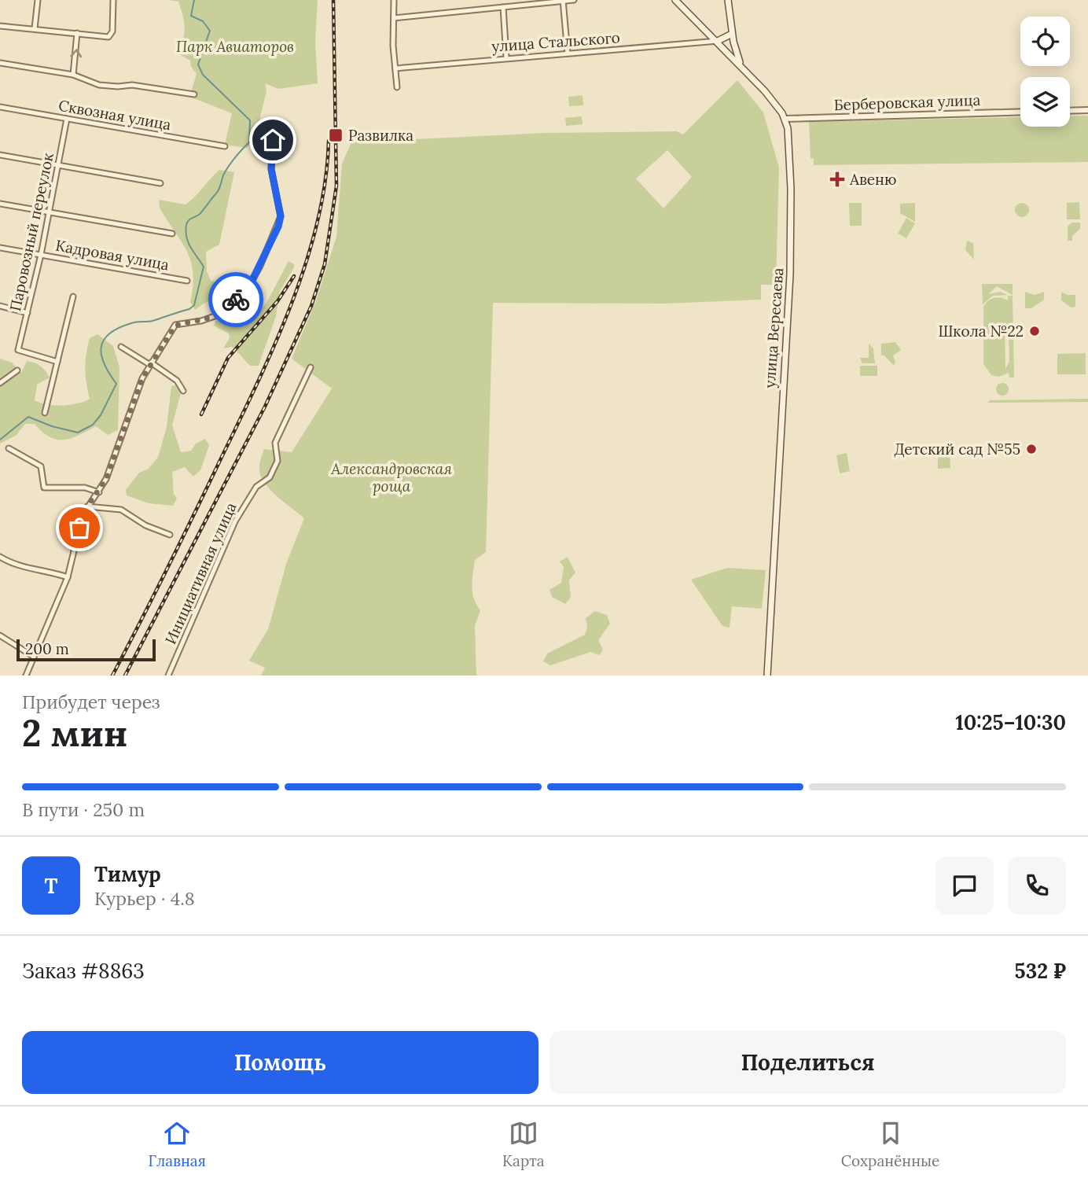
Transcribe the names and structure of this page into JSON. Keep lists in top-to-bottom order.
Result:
{
  "streets": {
    "main road": ["улица Вересаева"],
    "street": [
      "улица Стальского",
      "Берберовская улица",
      "Сквозная улица",
      "Паровозный переулок",
      "Кадровая улица",
      "Инициативная улица"
    ]
  },
  "crossings": [
    ["Берберовская улица", "улица Вересаева"],
    ["Сквозная улица", "Паровозный переулок"],
    ["Паровозный переулок", "Кадровая улица"]
  ],
  "parks": ["Парк Авиаторов", "Александровская роща"],
  "places": {
    "transit": ["Развилка"],
    "health": ["Авеню"],
    "other": ["Школа №22", "Детский сад №55"]
  },
  "scale_bar": "200 m",
  "page": {
    "scale": "200 m",
    "heading": ["2 мин", "Прибудет через", "10:25–10:30"],
    "panel": [
      "Тимур",
      "Курьер · 4.8",
      "Заказ #8863",
      "532 ₽"
    ],
    "bar": "В пути · 250 m",
    "round": "Т",
    "buttons": ["Помощь", "Поделиться"],
    "tabs": ["Главная", "Карта", "Сохранённые"]
  }
}
